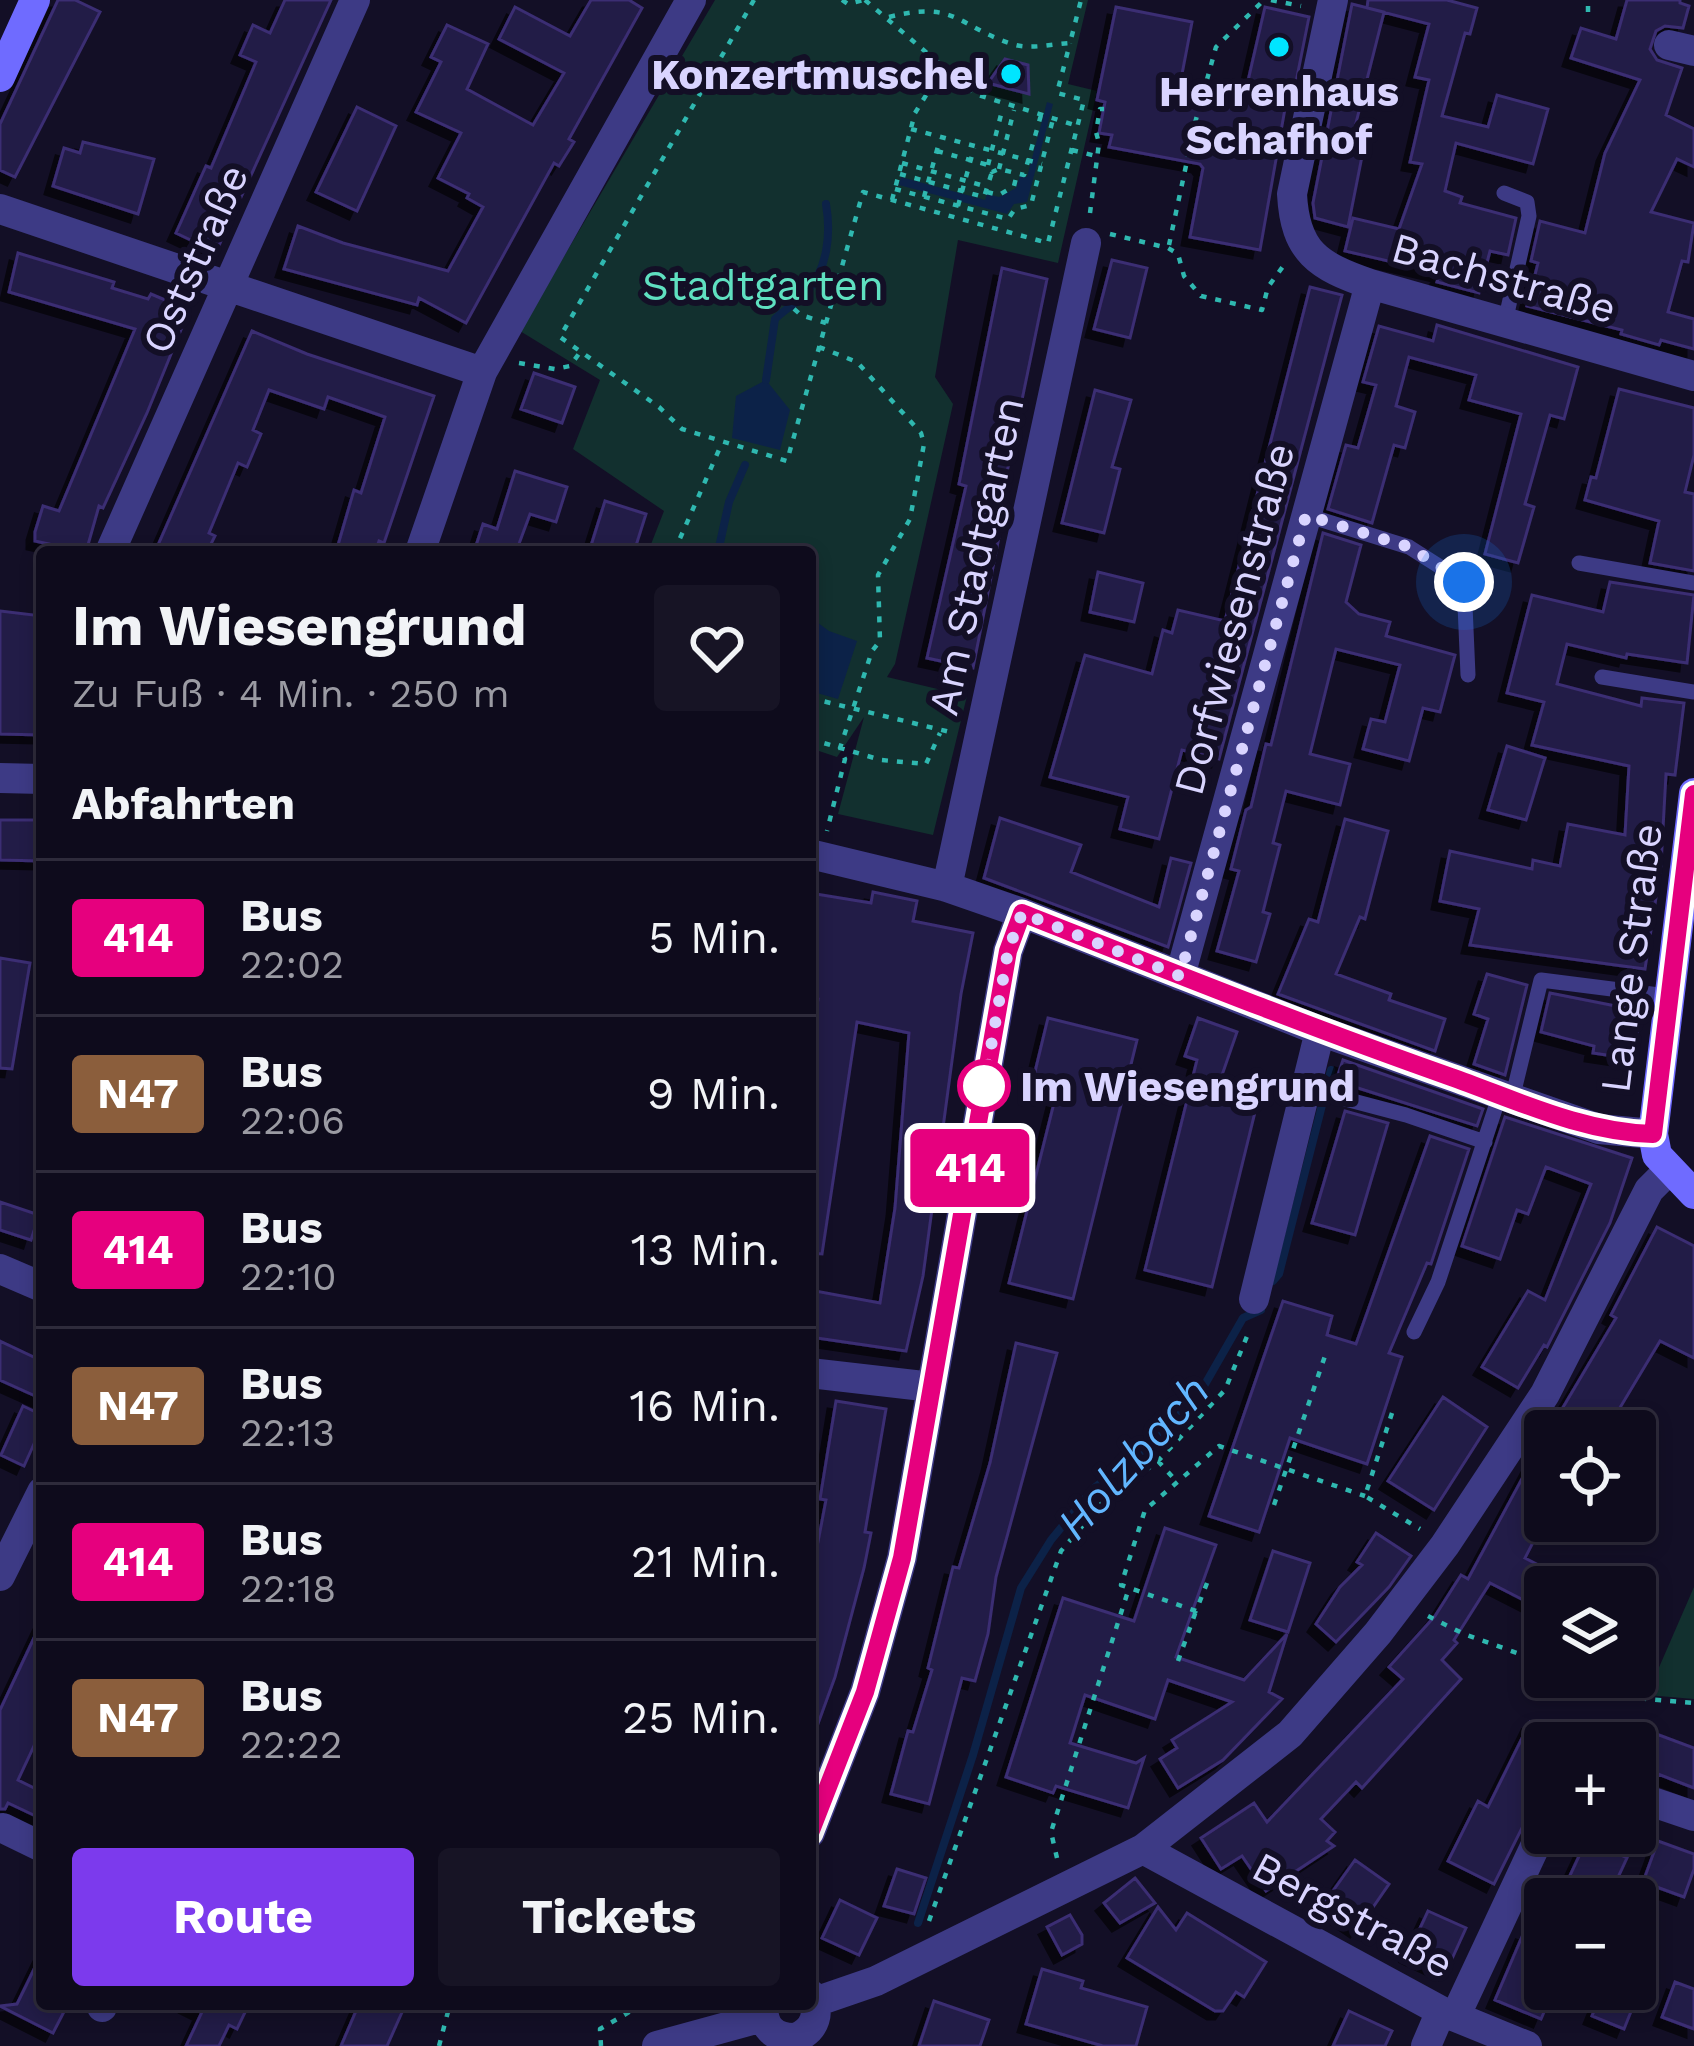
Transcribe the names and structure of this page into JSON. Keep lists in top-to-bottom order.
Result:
{
  "streets": {
    "main road": ["Lange Straße"],
    "street": [
      "Oststraße",
      "Bachstraße",
      "Am Stadtgarten",
      "Dorfwiesenstraße",
      "Bergstraße"
    ]
  },
  "crossings": [
    ["Bachstraße", "Dorfwiesenstraße"]
  ],
  "water": ["Holzbach"],
  "parks": ["Stadtgarten"],
  "places": ["Herrenhaus Schafhof", "Konzertmuschel", "Im Wiesengrund"],
  "lines": ["bus line 414"],
  "page": {
    "on_map": "414",
    "heading": [
      ["Im Wiesengrund", "Zu Fuß · 4 Min. · 250 m"],
      "Abfahrten"
    ],
    "list": [
      {
        "mark": "414",
        "name": "Bus",
        "note": "22:02",
        "value": "5 Min."
      },
      {
        "mark": "N47",
        "name": "Bus",
        "note": "22:06",
        "value": "9 Min."
      },
      {
        "mark": "414",
        "name": "Bus",
        "note": "22:10",
        "value": "13 Min."
      },
      {
        "mark": "N47",
        "name": "Bus",
        "note": "22:13",
        "value": "16 Min."
      },
      {
        "mark": "414",
        "name": "Bus",
        "note": "22:18",
        "value": "21 Min."
      },
      {
        "mark": "N47",
        "name": "Bus",
        "note": "22:22",
        "value": "25 Min."
      }
    ],
    "map_buttons": ["+", "−"],
    "buttons": ["Route", "Tickets"]
  }
}
